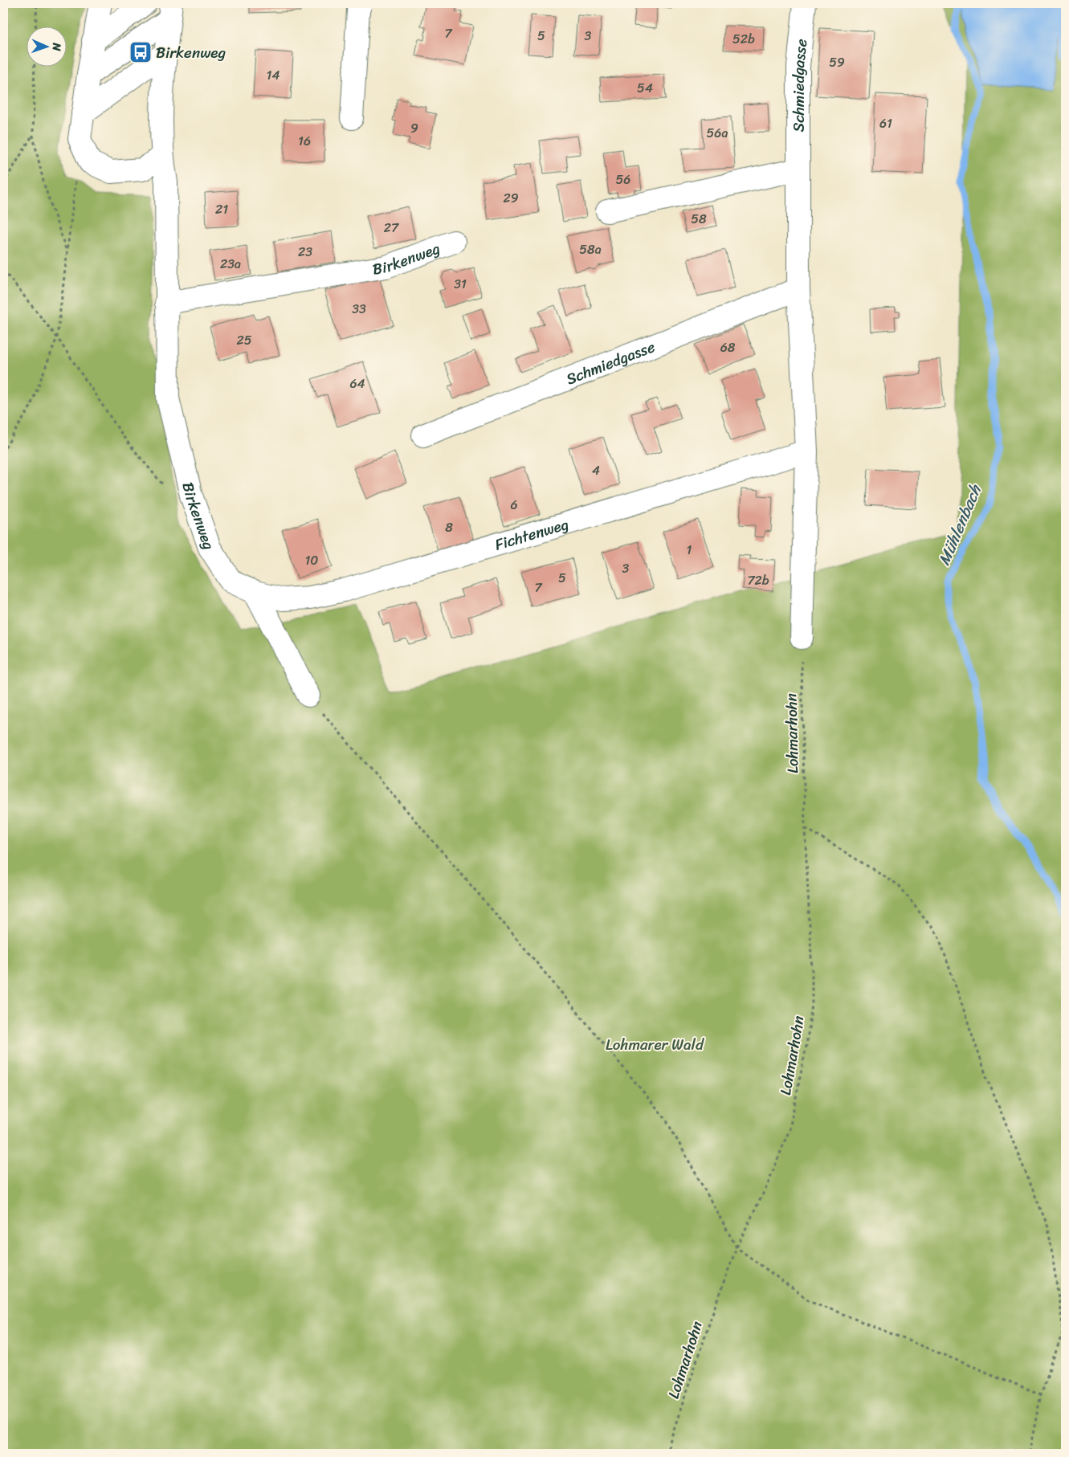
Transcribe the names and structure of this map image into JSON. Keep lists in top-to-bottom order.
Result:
{
  "streets": {
    "street": ["Schmiedgasse", "Birkenweg", "Fichtenweg"],
    "path": ["Lohmarhohn"]
  },
  "crossings": [
    ["Schmiedgasse", "Fichtenweg"],
    ["Schmiedgasse", "Lohmarhohn"],
    ["Birkenweg", "Fichtenweg"]
  ],
  "water": ["Mühlenbach"],
  "parks": ["Lohmarer Wald"],
  "places": {
    "bus stop": ["Birkenweg"]
  },
  "house_numbers": [
    "7",
    "5",
    "3",
    "52b",
    "59",
    "14",
    "54",
    "61",
    "9",
    "56a",
    "16",
    "56",
    "29",
    "21",
    "58",
    "27",
    "58a",
    "23",
    "23a",
    "31",
    "33",
    "25",
    "68",
    "64",
    "4",
    "6",
    "8",
    "1",
    "10",
    "3",
    "5",
    "72b",
    "7"
  ],
  "north": "right"
}
